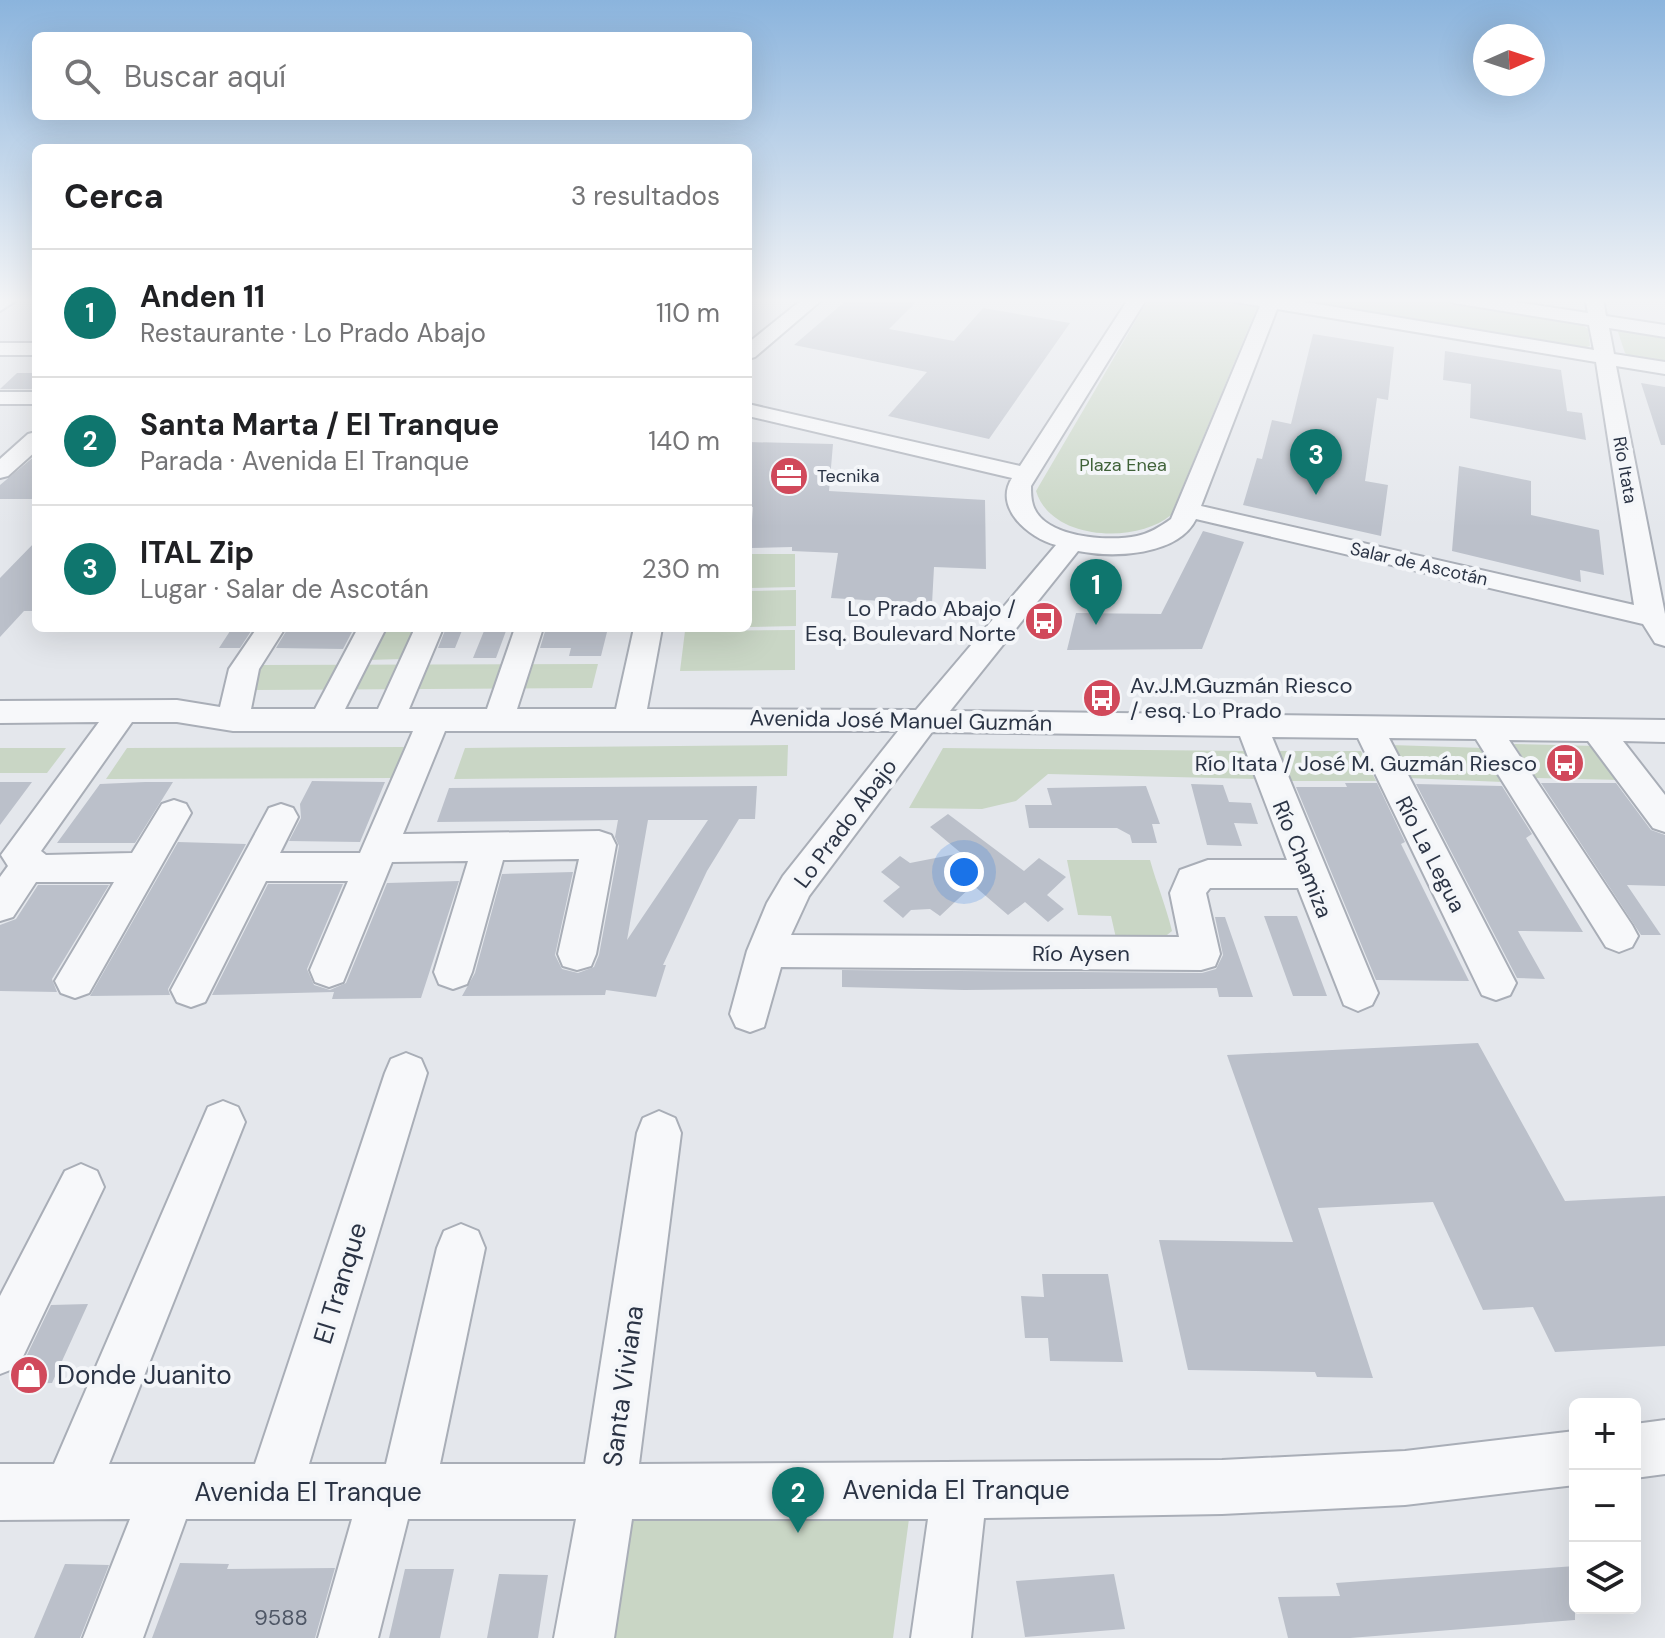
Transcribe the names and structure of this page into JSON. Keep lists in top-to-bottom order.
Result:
{
  "streets": {
    "street": [
      "Río Itata",
      "Salar de Ascotán",
      "Avenida José Manuel Guzmán",
      "Lo Prado Abajo",
      "Río La Legua",
      "Río Chamiza",
      "Río Aysen",
      "El Tranque",
      "Santa Viviana",
      "Avenida El Tranque"
    ]
  },
  "crossings": [
    ["Río Itata", "Salar de Ascotán"],
    ["Avenida José Manuel Guzmán", "Lo Prado Abajo"],
    ["Avenida José Manuel Guzmán", "Río La Legua"],
    ["Avenida José Manuel Guzmán", "Río Chamiza"],
    ["Lo Prado Abajo", "Río Aysen"],
    ["Río Chamiza", "Río Aysen"],
    ["El Tranque", "Avenida El Tranque"],
    ["Santa Viviana", "Avenida El Tranque"]
  ],
  "parks": ["Plaza Enea"],
  "places": {
    "office": ["Tecnika"],
    "bus stop": ["Lo Prado Abajo / Esq. Boulevard Norte", "Av.J.M.Guzmán Riesco / esq. Lo Prado", "Río Itata / José M. Guzmán Riesco"],
    "shop": ["Donde Juanito"]
  },
  "house_numbers": ["9588"],
  "north": "right",
  "page": {
    "search": "Buscar aquí",
    "heading": ["Cerca", "3 resultados"],
    "list": [
      {
        "mark": "1",
        "name": "Anden 11",
        "note": "Restaurante · Lo Prado Abajo",
        "value": "110 m"
      },
      {
        "mark": "2",
        "name": "Santa Marta / El Tranque",
        "note": "Parada · Avenida El Tranque",
        "value": "140 m"
      },
      {
        "mark": "3",
        "name": "ITAL Zip",
        "note": "Lugar · Salar de Ascotán",
        "value": "230 m"
      }
    ],
    "pins": ["3", "1", "2"],
    "map_buttons": ["+", "−"]
  }
}
